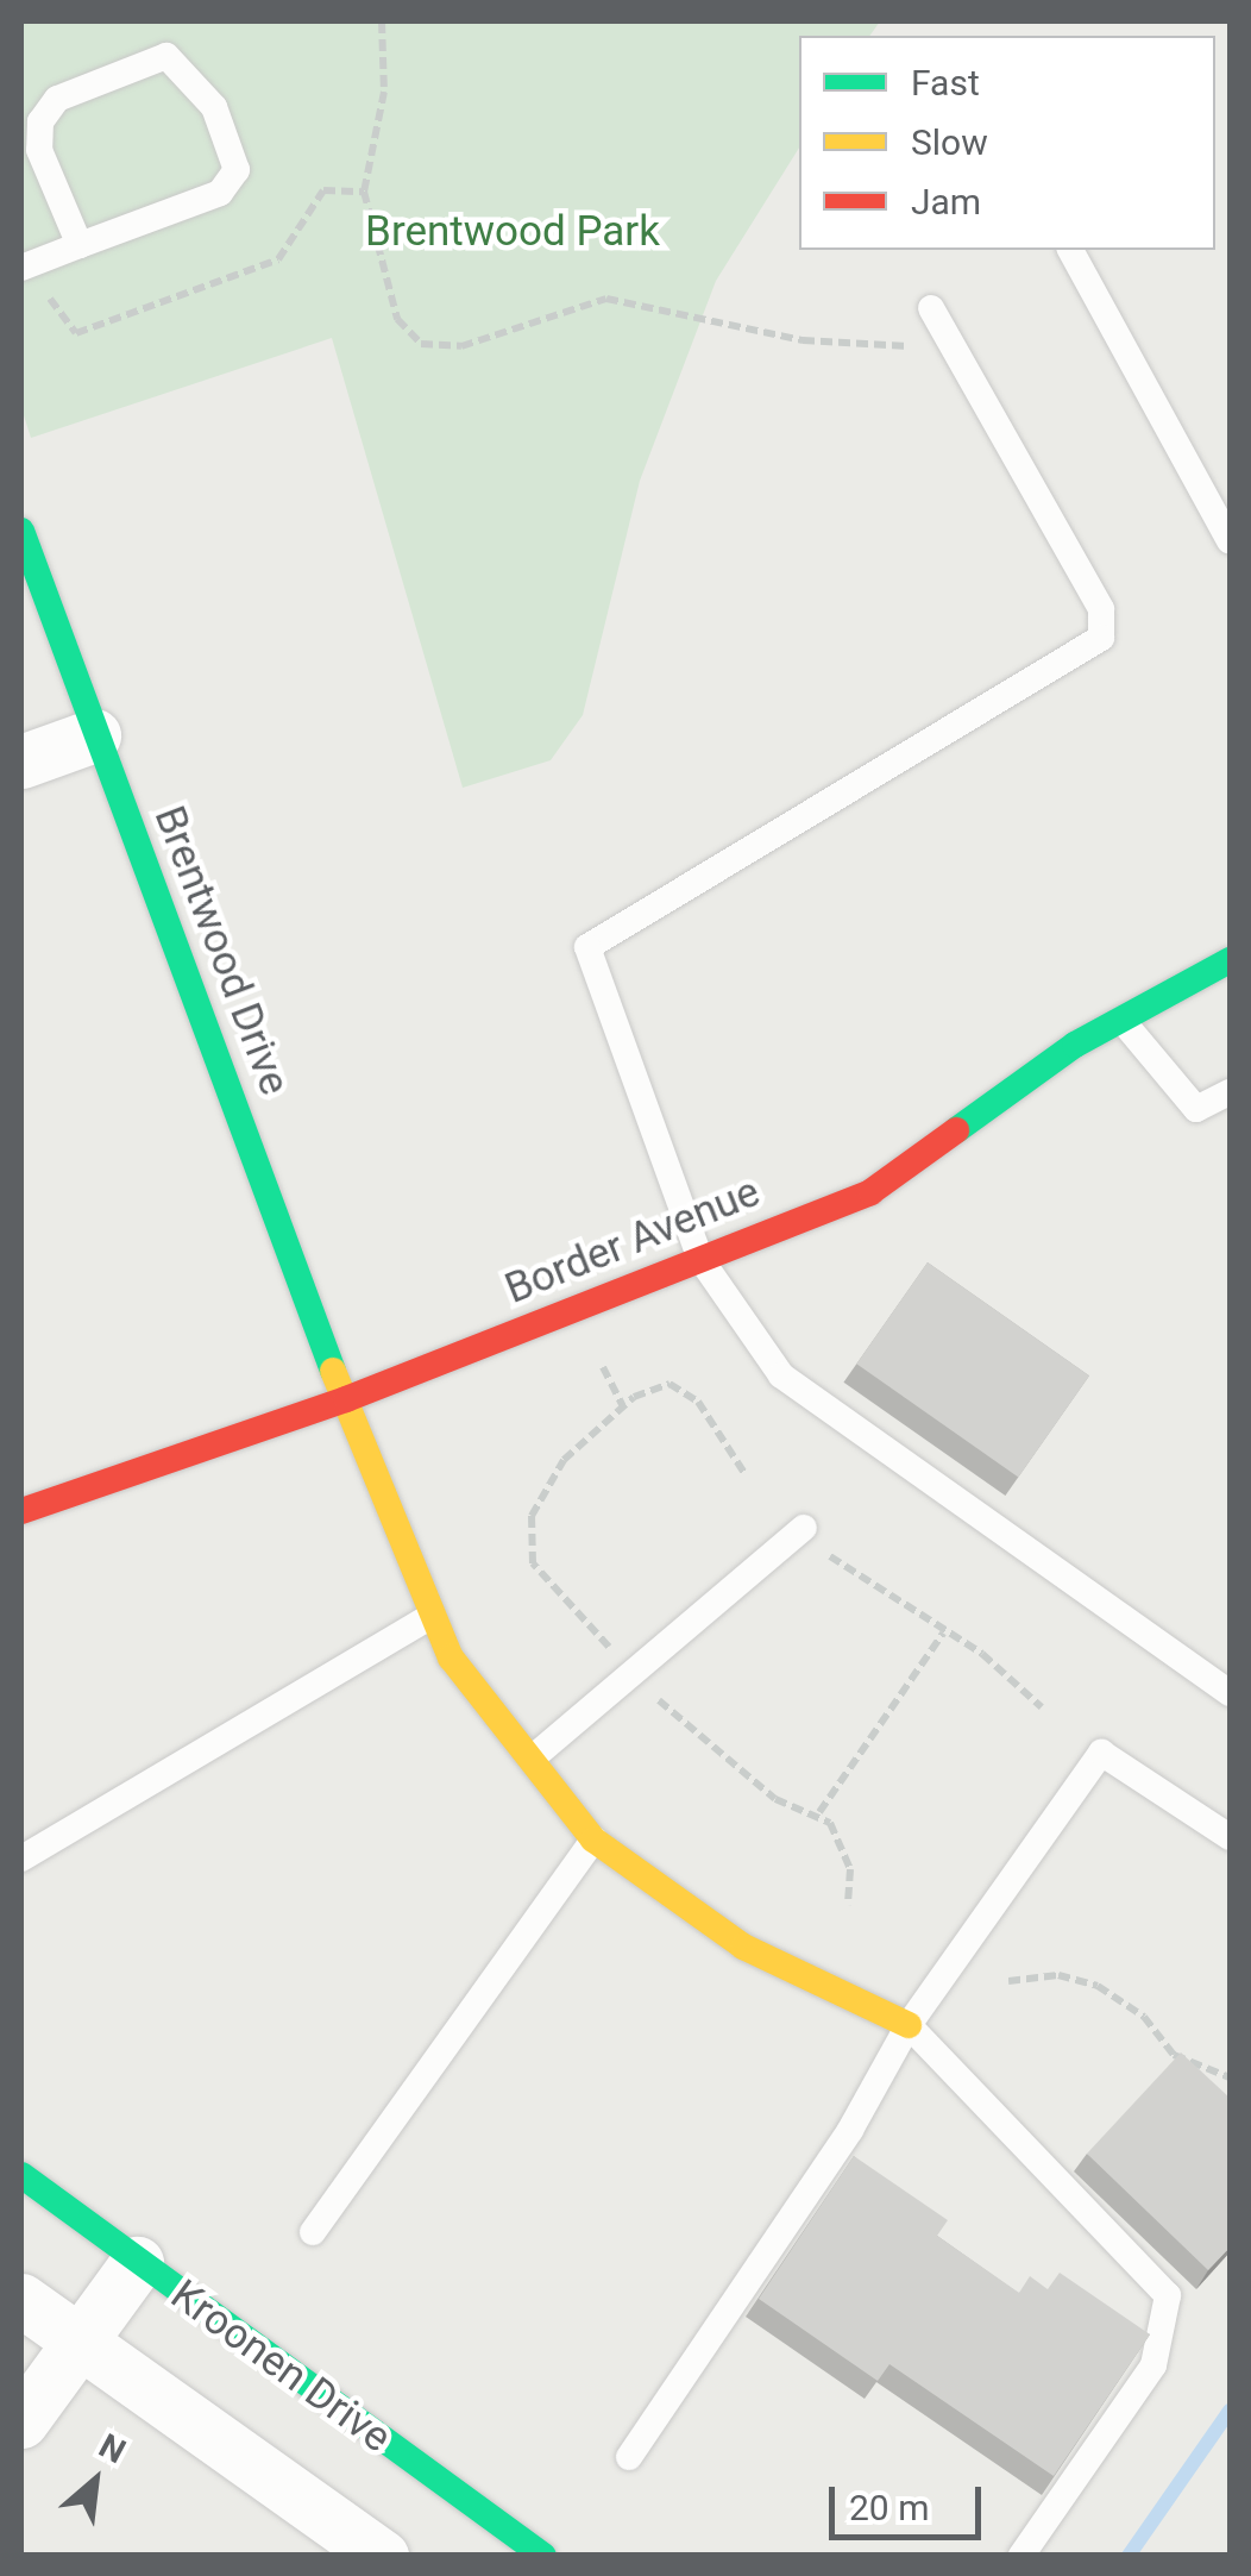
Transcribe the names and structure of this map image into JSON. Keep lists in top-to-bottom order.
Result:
{
  "streets": {
    "street": ["Brentwood Drive", "Border Avenue", "Kroonen Drive"]
  },
  "crossings": [
    ["Brentwood Drive", "Border Avenue"]
  ],
  "parks": ["Brentwood Park"],
  "legend": ["Fast", "Slow", "Jam"],
  "scale_bar": "20 m",
  "north": "top right"
}
